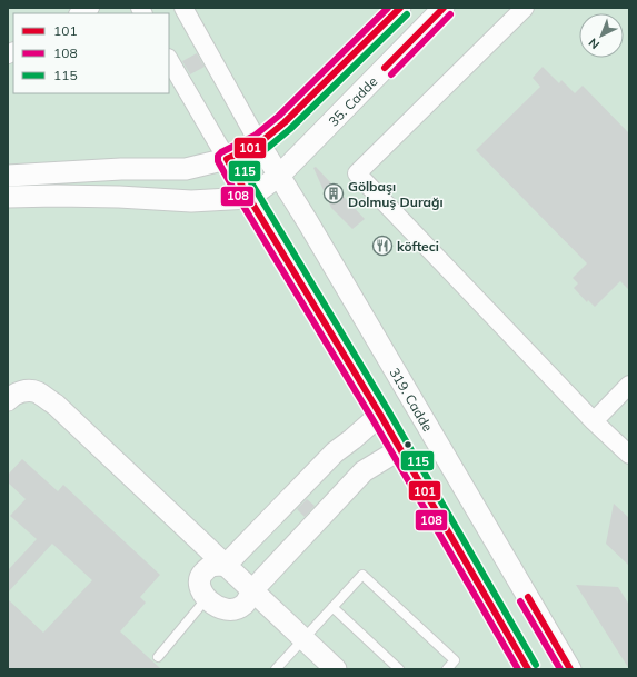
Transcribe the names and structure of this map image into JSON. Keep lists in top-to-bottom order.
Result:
{
  "streets": {
    "street": ["35. Cadde", "319. Cadde"]
  },
  "crossings": [
    ["35. Cadde", "319. Cadde"]
  ],
  "places": {
    "building": ["Gölbaşı Dolmuş Durağı"],
    "restaurant": ["köfteci"]
  },
  "lines": ["transit line 101", "transit line 108", "transit line 115"],
  "legend": ["101", "108", "115"],
  "north": "bottom left"
}
